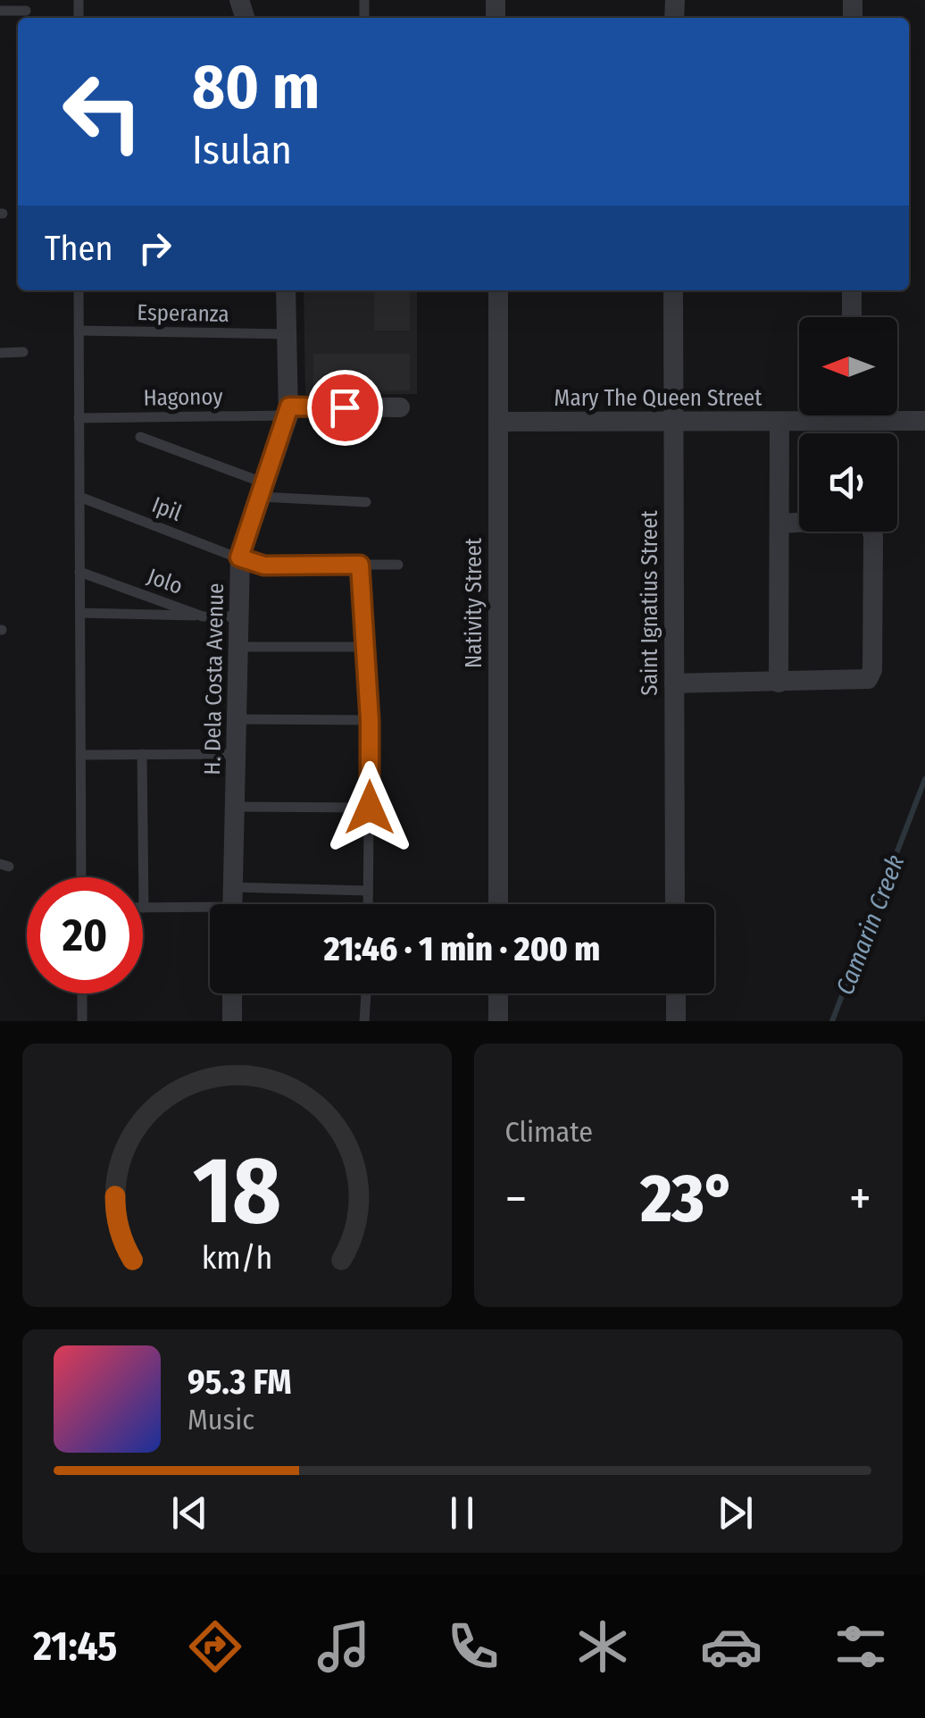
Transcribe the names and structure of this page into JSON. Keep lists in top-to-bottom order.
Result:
{
  "streets": {
    "street": [
      "Mary The Queen Street",
      "Nativity Street",
      "Saint Ignatius Street",
      "H. Dela Costa Avenue"
    ],
    "lane": [
      "Esperanza",
      "Hagonoy",
      "Ipil",
      "Jolo"
    ]
  },
  "crossings": [
    ["Esperanza", "H. Dela Costa Avenue"],
    ["Hagonoy", "H. Dela Costa Avenue"],
    ["Mary The Queen Street", "Nativity Street"],
    ["Mary The Queen Street", "Saint Ignatius Street"],
    ["Ipil", "H. Dela Costa Avenue"],
    ["Jolo", "H. Dela Costa Avenue"]
  ],
  "water": ["Camarin Creek"],
  "north": "left",
  "page": {
    "turn": ["80 m", "Isulan"],
    "then": "Then",
    "limit": "20",
    "trip": "21:46 · 1 min · 200 m",
    "tile": "Climate",
    "heat": ["−", "23°", "+"],
    "song": ["95.3 FM", "Music"],
    "tabs": "21:45",
    "gauge": ["18", "km/h"]
  }
}
